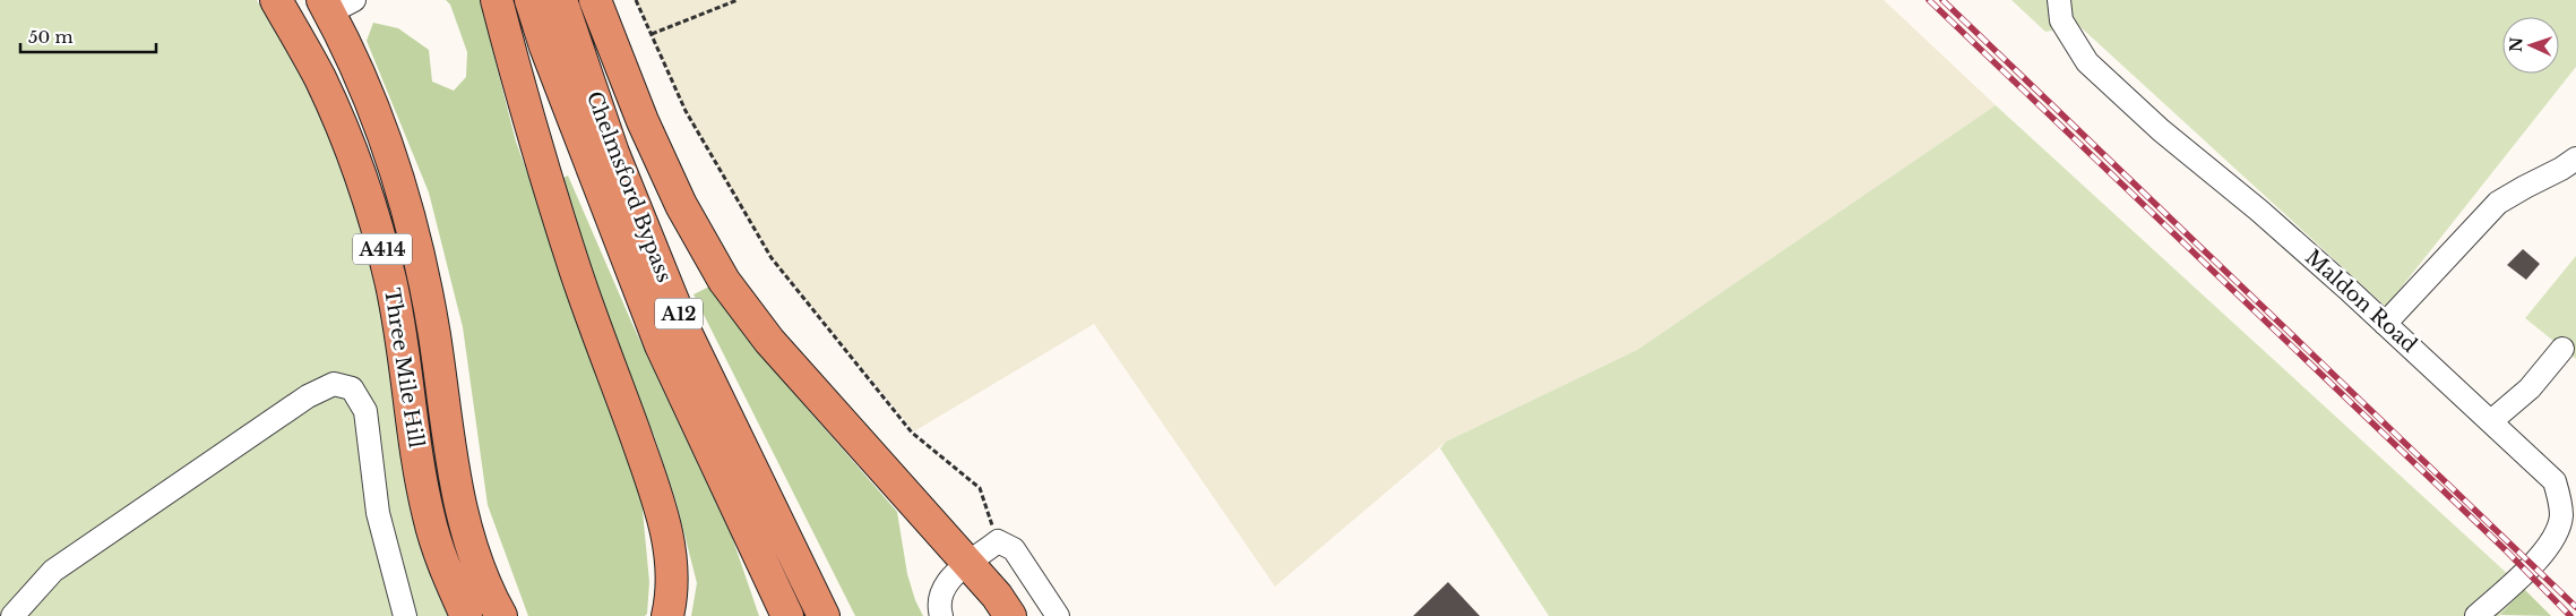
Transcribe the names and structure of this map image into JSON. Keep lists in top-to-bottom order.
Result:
{
  "streets": {
    "highway": [
      "Chelmsford Bypass",
      "A414",
      "A12",
      "Three Mile Hill"
    ],
    "street": ["Maldon Road"]
  },
  "scale_bar": "50 m",
  "north": "left"
}
